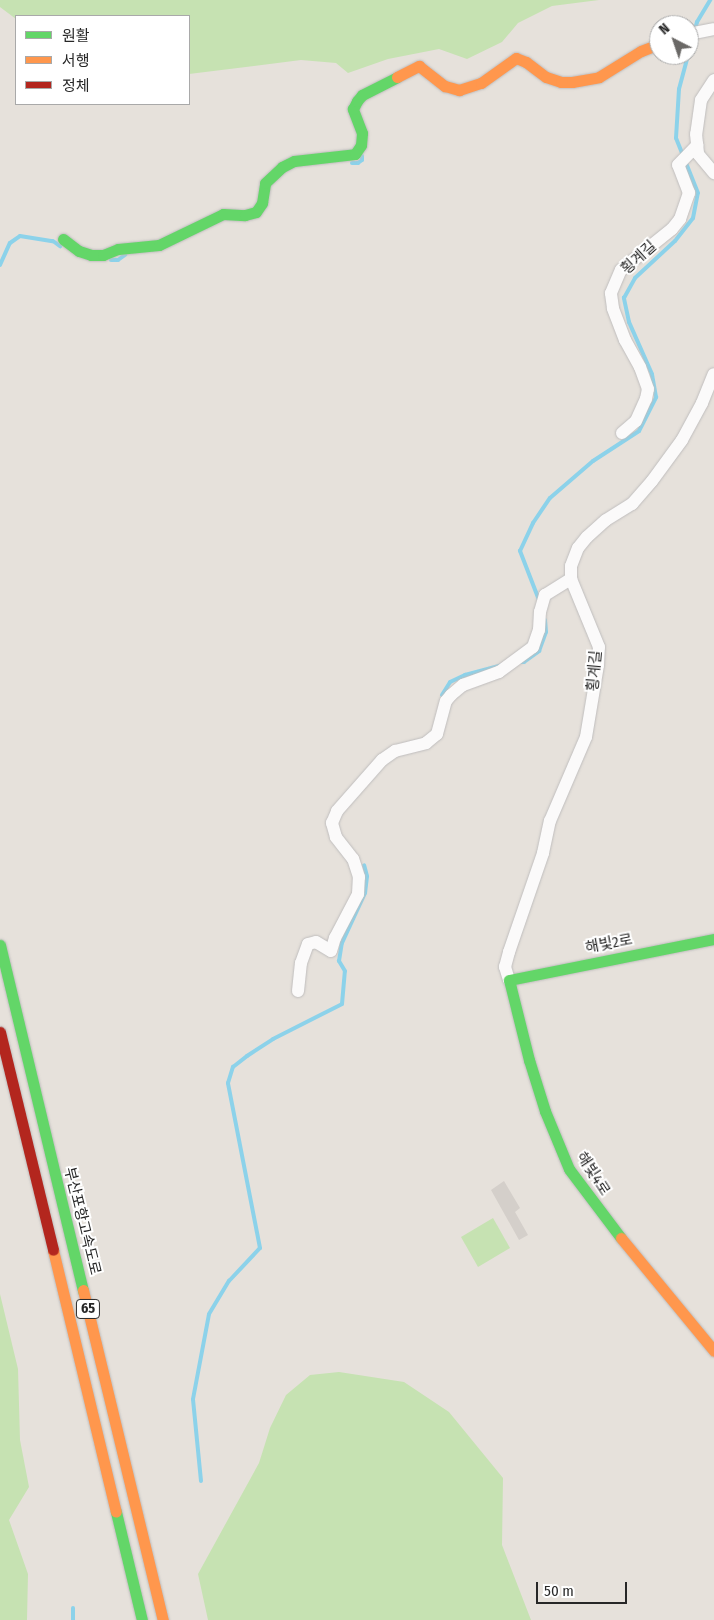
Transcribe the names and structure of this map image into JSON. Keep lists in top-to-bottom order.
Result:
{
  "streets": {
    "main road": [
      "해빛2로",
      "해빛4로",
      "부산포항고속도로",
      "65"
    ],
    "street": ["횡계길"]
  },
  "crossings": [
    ["횡계길", "해빛2로"],
    ["횡계길", "해빛4로"],
    ["해빛2로", "해빛4로"]
  ],
  "legend": ["원활", "서행", "정체"],
  "scale_bar": "50 m",
  "north": "top left"
}
